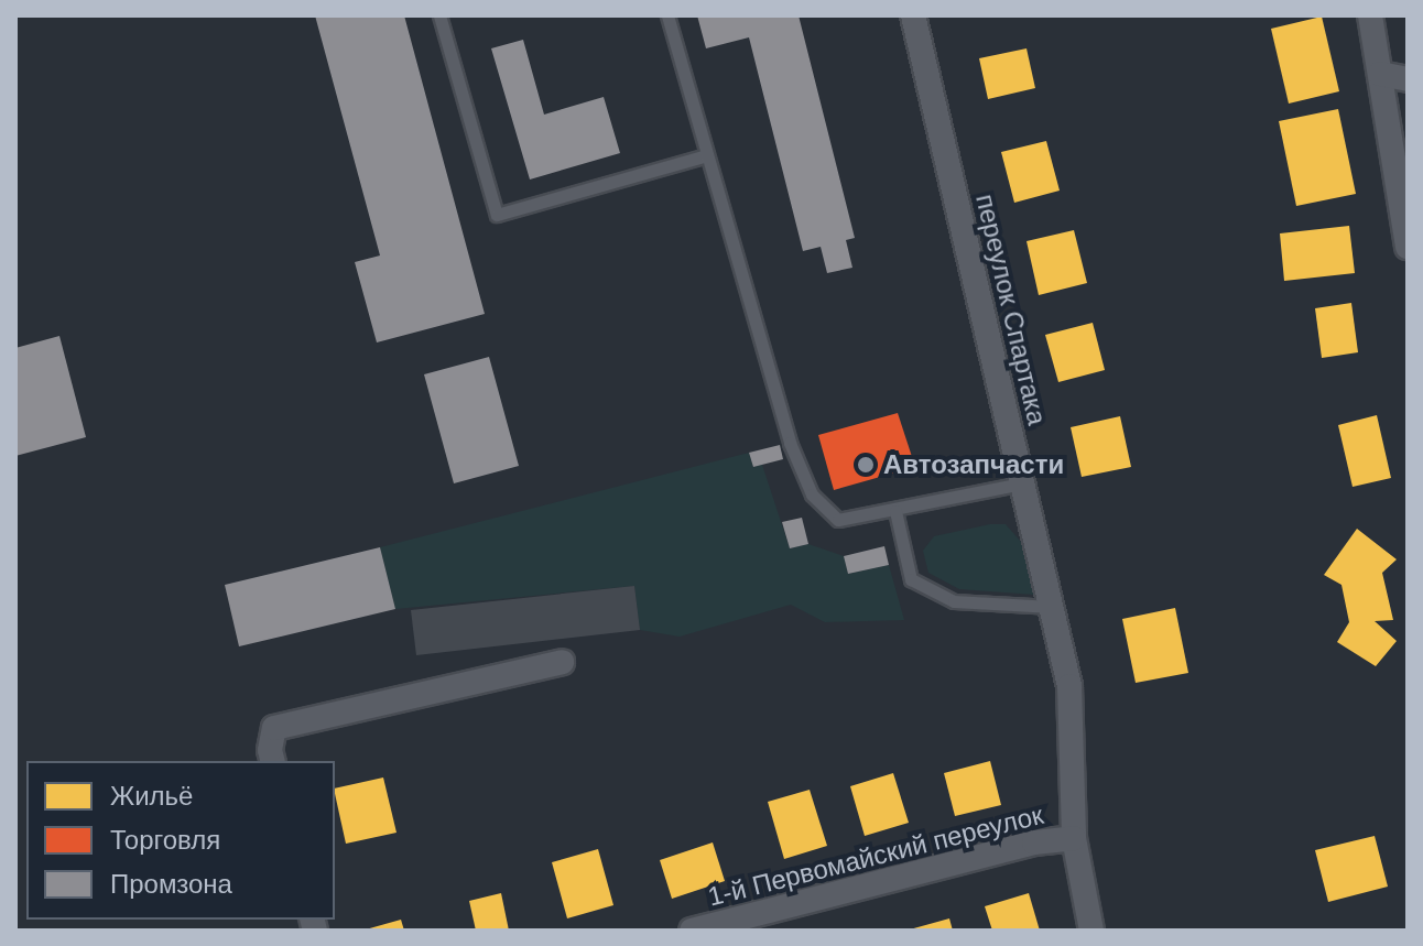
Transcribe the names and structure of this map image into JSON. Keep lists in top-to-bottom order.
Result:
{
  "streets": {
    "street": ["переулок Спартака", "1-й Первомайский переулок"]
  },
  "crossings": [
    ["переулок Спартака", "1-й Первомайский переулок"]
  ],
  "places": ["Автозапчасти"],
  "legend": ["Жильё", "Торговля", "Промзона"]
}
